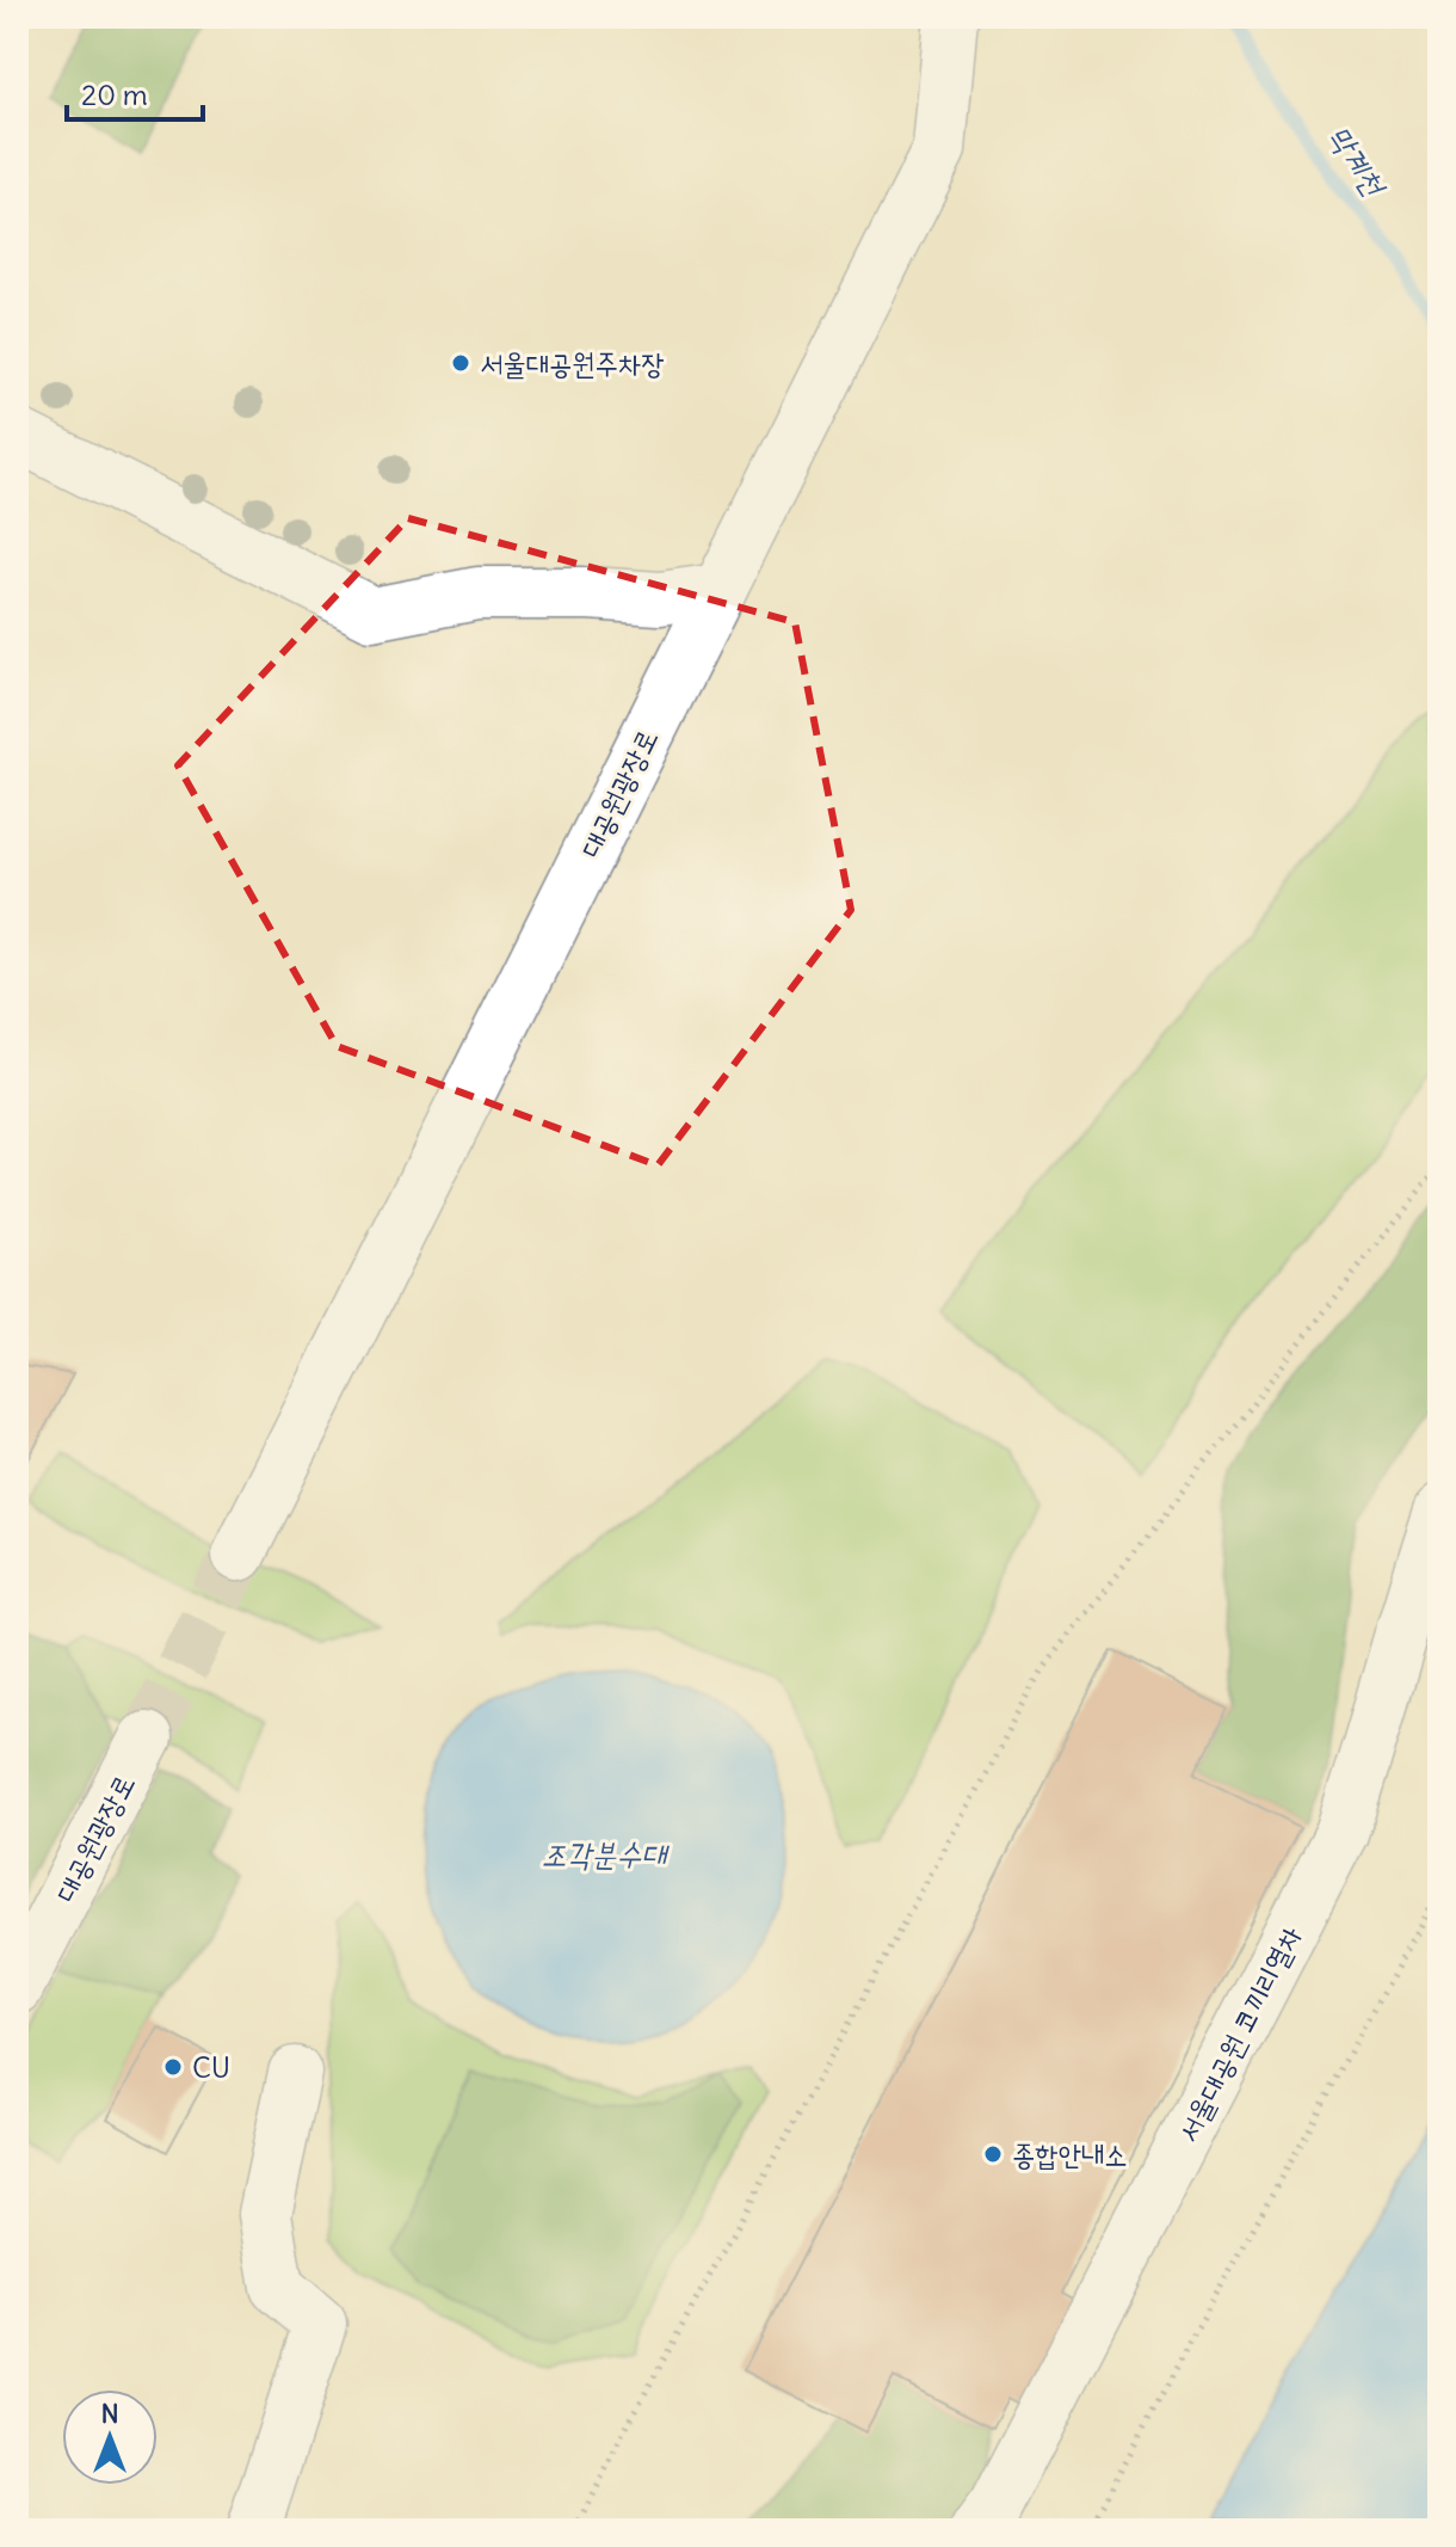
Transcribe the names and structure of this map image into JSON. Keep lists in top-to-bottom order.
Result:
{
  "streets": {
    "street": ["대공원광장로", "서울대공원 코끼리열차"]
  },
  "water": ["막계천", "조각분수대"],
  "places": ["서울대공원주차장", "CU", "종합안내소"],
  "scale_bar": "20 m",
  "north": "top"
}
